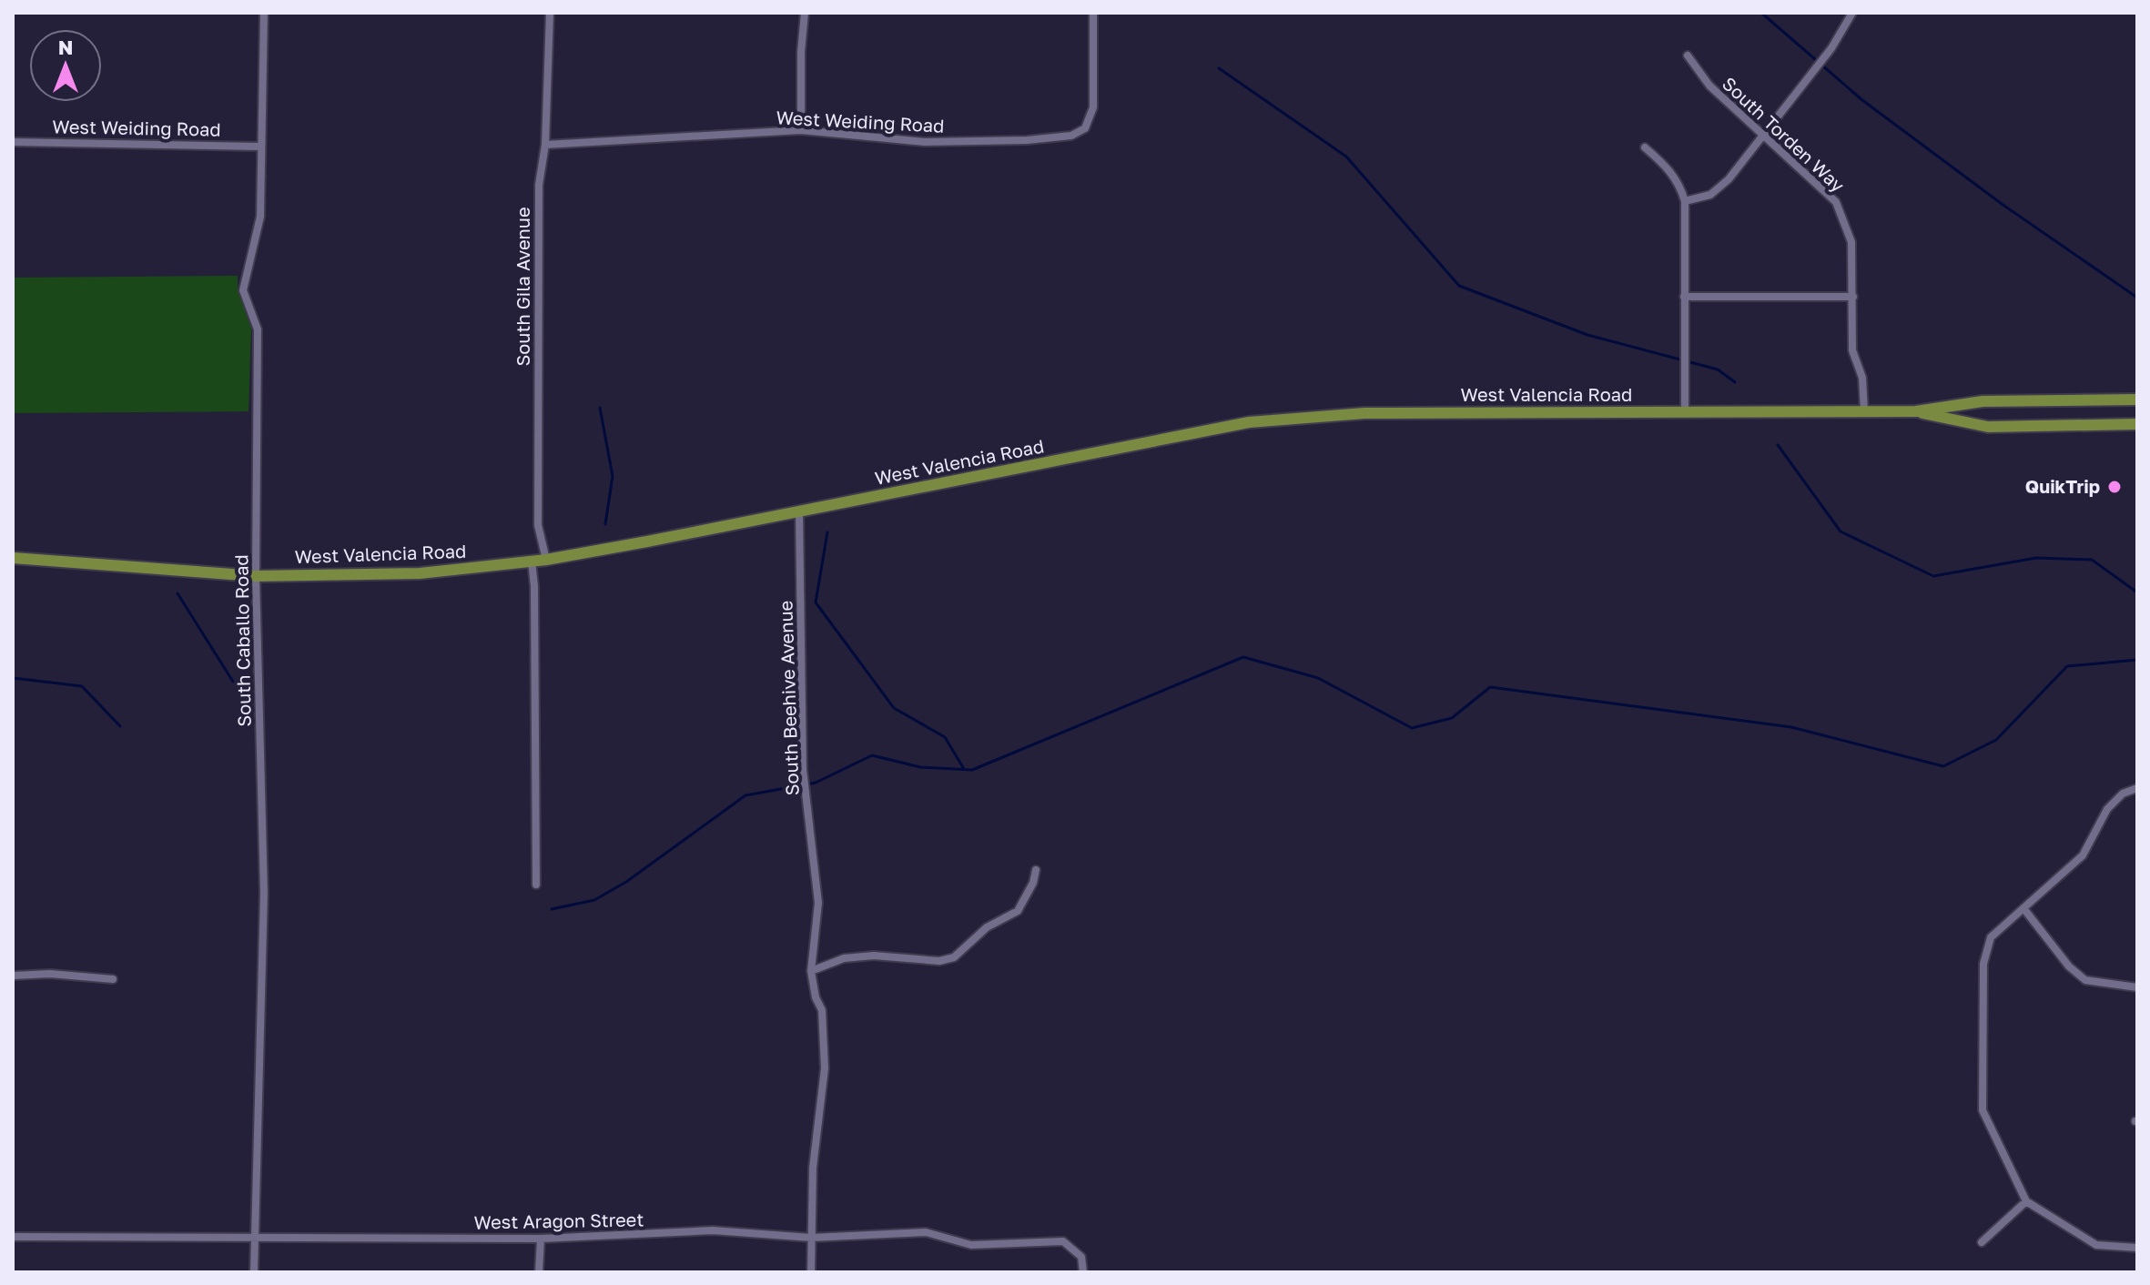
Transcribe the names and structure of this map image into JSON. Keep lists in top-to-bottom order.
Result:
{
  "streets": {
    "main road": ["West Valencia Road"],
    "street": [
      "West Weiding Road",
      "South Torden Way",
      "South Gila Avenue",
      "South Caballo Road",
      "South Beehive Avenue",
      "West Aragon Street"
    ]
  },
  "crossings": [
    ["West Weiding Road", "South Gila Avenue"],
    ["West Weiding Road", "South Caballo Road"],
    ["South Torden Way", "West Valencia Road"],
    ["South Gila Avenue", "West Valencia Road"],
    ["West Valencia Road", "South Caballo Road"],
    ["West Valencia Road", "South Beehive Avenue"],
    ["South Caballo Road", "West Aragon Street"],
    ["South Beehive Avenue", "West Aragon Street"]
  ],
  "places": ["QuikTrip"],
  "north": "top"
}
